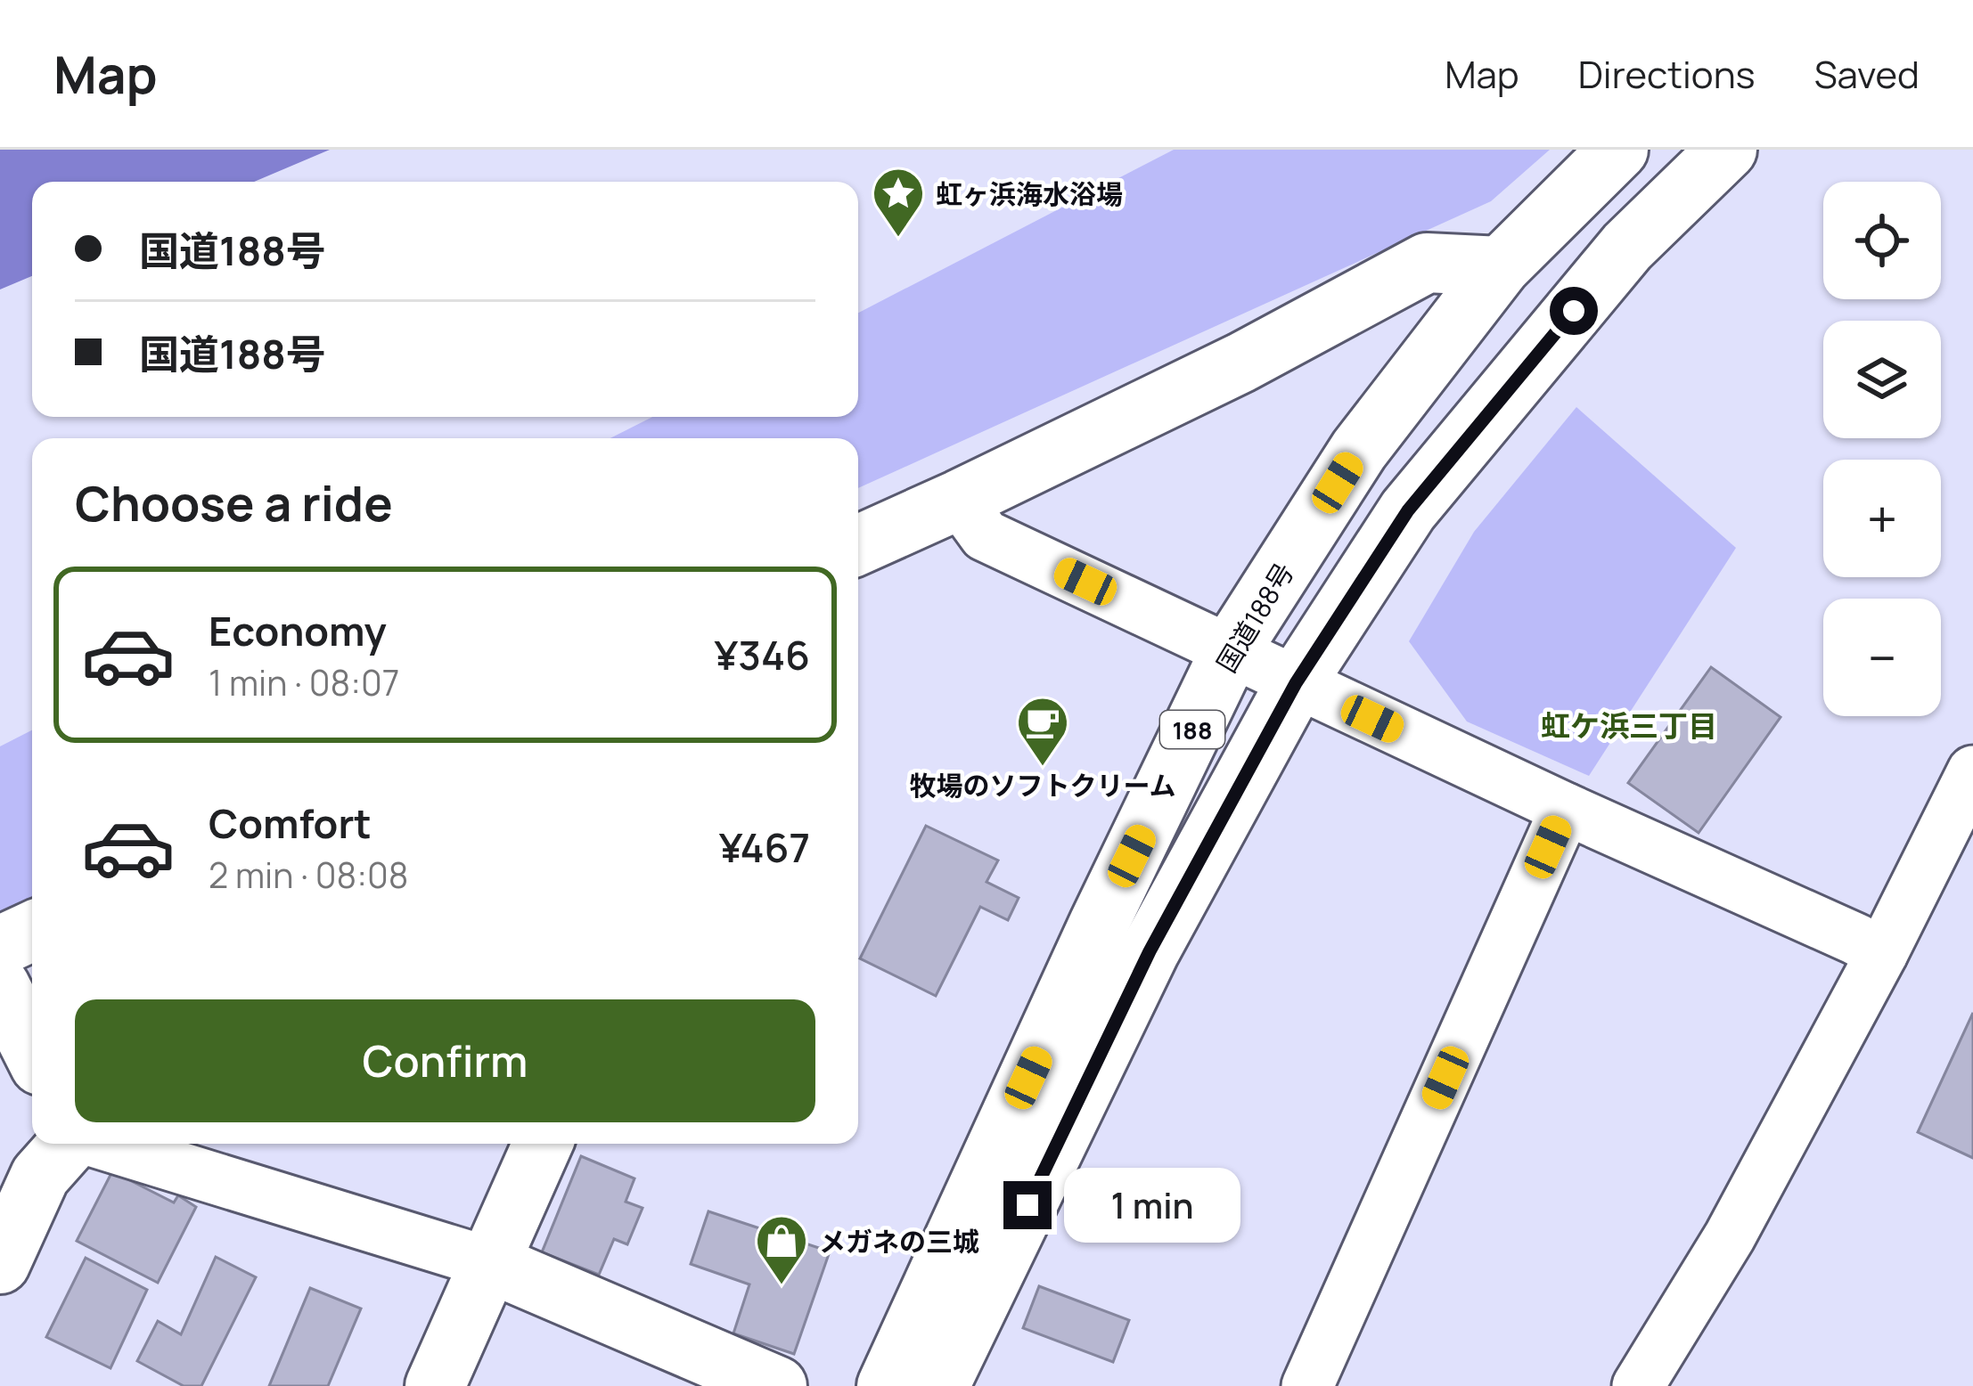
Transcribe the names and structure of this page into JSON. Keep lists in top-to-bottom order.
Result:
{
  "streets": {
    "main road": ["国道188号", "188"]
  },
  "districts": ["虹ケ浜三丁目"],
  "places": {
    "place": ["虹ヶ浜海水浴場"],
    "cafe": ["牧場のソフトクリーム"],
    "shop": ["メガネの三城"]
  },
  "page": {
    "header": "Map",
    "nav": ["Map", "Directions", "Saved"],
    "map_buttons": ["+", "−"],
    "banner": ["国道188号", "国道188号"],
    "heading": "Choose a ride",
    "list": [
      {
        "name": "Economy",
        "note": "1 min · 08:07",
        "value": "¥346"
      },
      {
        "name": "Comfort",
        "note": "2 min · 08:08",
        "value": "¥467"
      }
    ],
    "buttons": "Confirm",
    "bubble": "1 min"
  }
}
